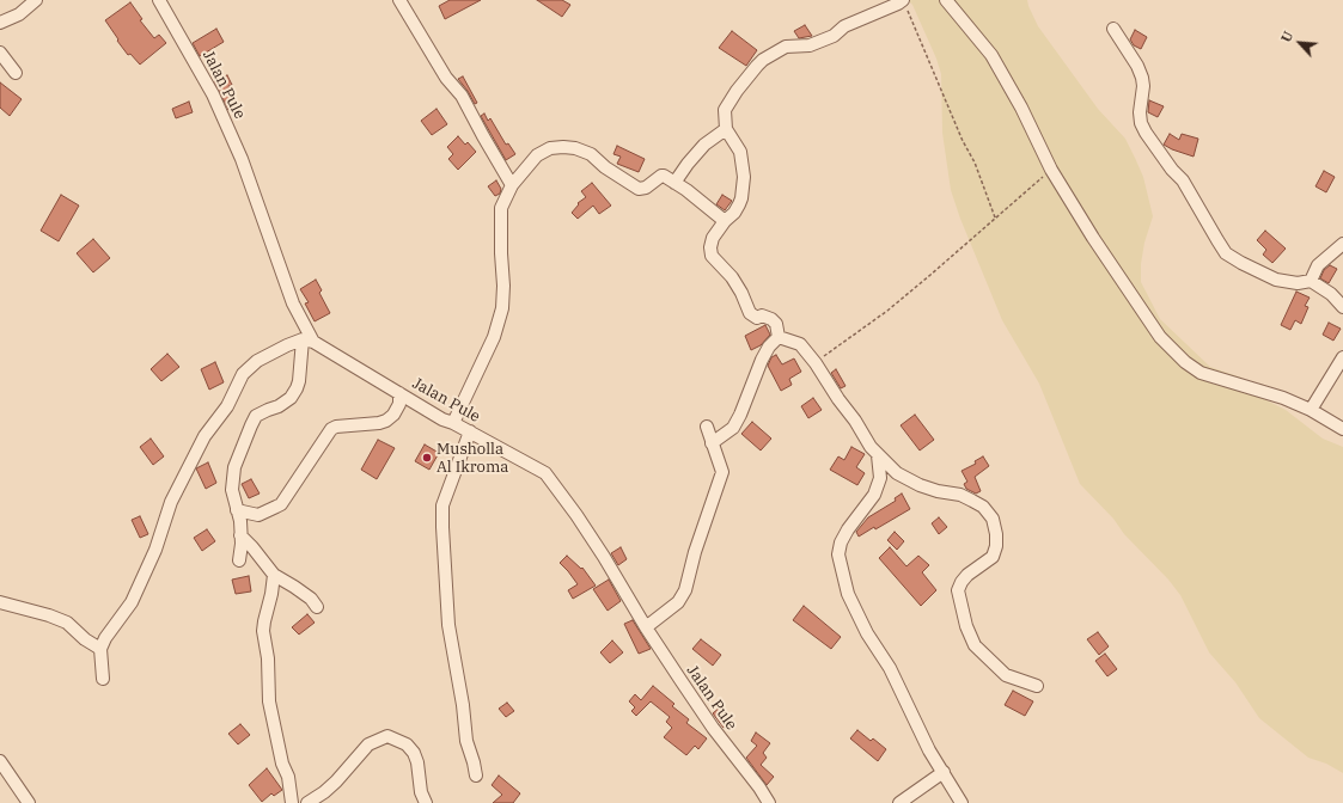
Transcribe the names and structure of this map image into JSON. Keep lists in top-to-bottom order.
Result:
{
  "streets": {
    "street": ["Jalan Pule"]
  },
  "places": ["Musholla Al Ikroma"],
  "north": "top left"
}
